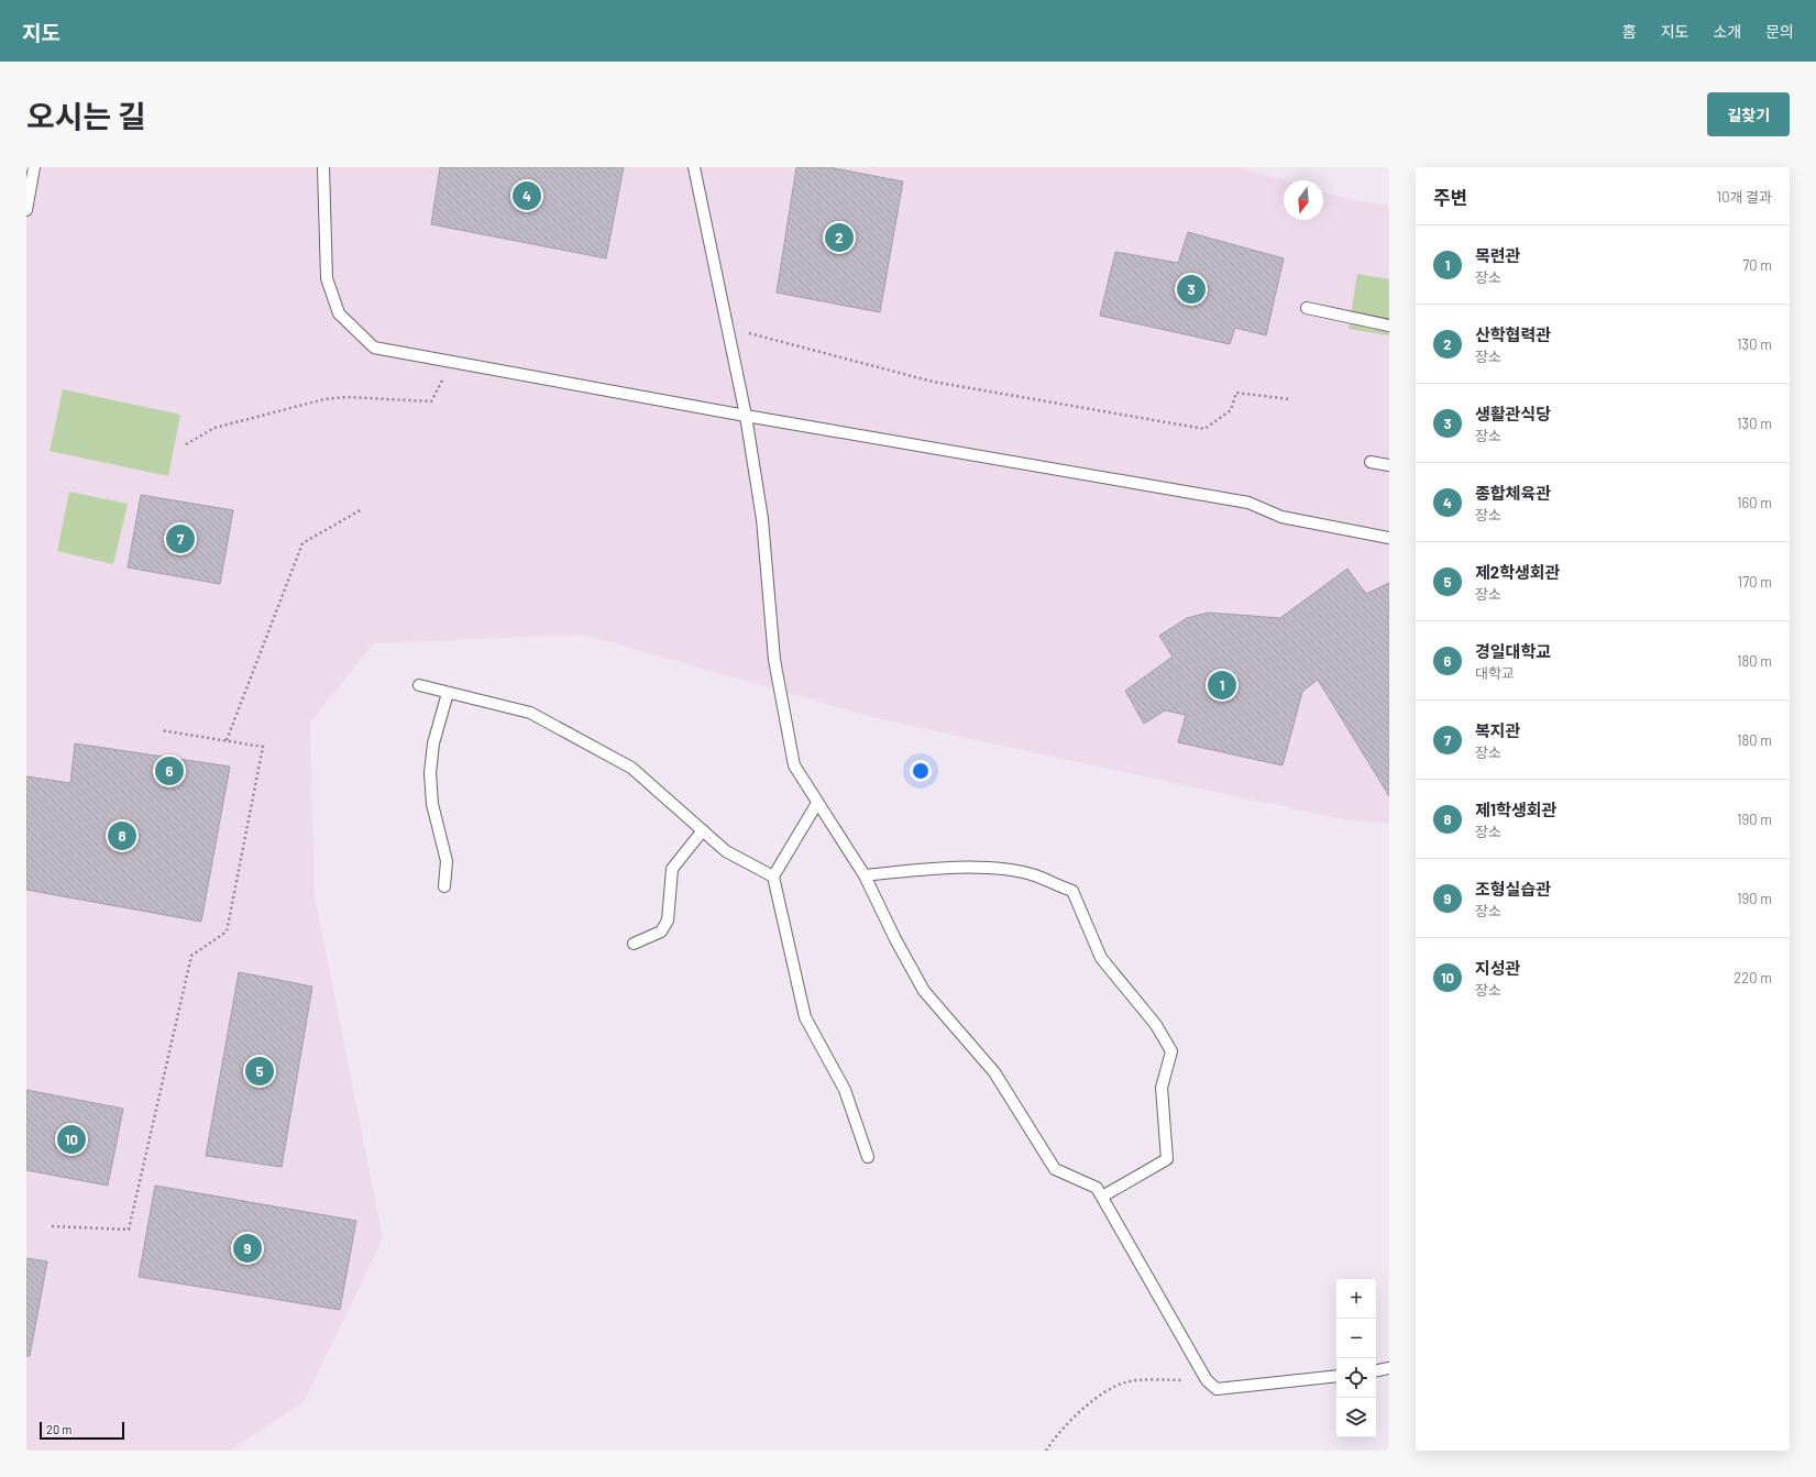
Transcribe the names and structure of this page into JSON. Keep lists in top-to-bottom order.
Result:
{
  "scale_bar": "20 m",
  "north": "bottom",
  "page": {
    "header": "지도",
    "nav": [
      "홈",
      "지도",
      "소개",
      "문의"
    ],
    "title": "오시는 길",
    "buttons": "길찾기",
    "heading": ["주변", "10개 결과"],
    "pins": [
      "4",
      "2",
      "3",
      "7",
      "1",
      "6",
      "8",
      "5",
      "10",
      "9"
    ],
    "list": [
      {
        "mark": "1",
        "name": "목련관",
        "note": "장소",
        "value": "70 m"
      },
      {
        "mark": "2",
        "name": "산학협력관",
        "note": "장소",
        "value": "130 m"
      },
      {
        "mark": "3",
        "name": "생활관식당",
        "note": "장소",
        "value": "130 m"
      },
      {
        "mark": "4",
        "name": "종합체육관",
        "note": "장소",
        "value": "160 m"
      },
      {
        "mark": "5",
        "name": "제2학생회관",
        "note": "장소",
        "value": "170 m"
      },
      {
        "mark": "6",
        "name": "경일대학교",
        "note": "대학교",
        "value": "180 m"
      },
      {
        "mark": "7",
        "name": "복지관",
        "note": "장소",
        "value": "180 m"
      },
      {
        "mark": "8",
        "name": "제1학생회관",
        "note": "장소",
        "value": "190 m"
      },
      {
        "mark": "9",
        "name": "조형실습관",
        "note": "장소",
        "value": "190 m"
      },
      {
        "mark": "10",
        "name": "지성관",
        "note": "장소",
        "value": "220 m"
      }
    ],
    "map_buttons": ["+", "−"],
    "scale": "20 m"
  }
}
